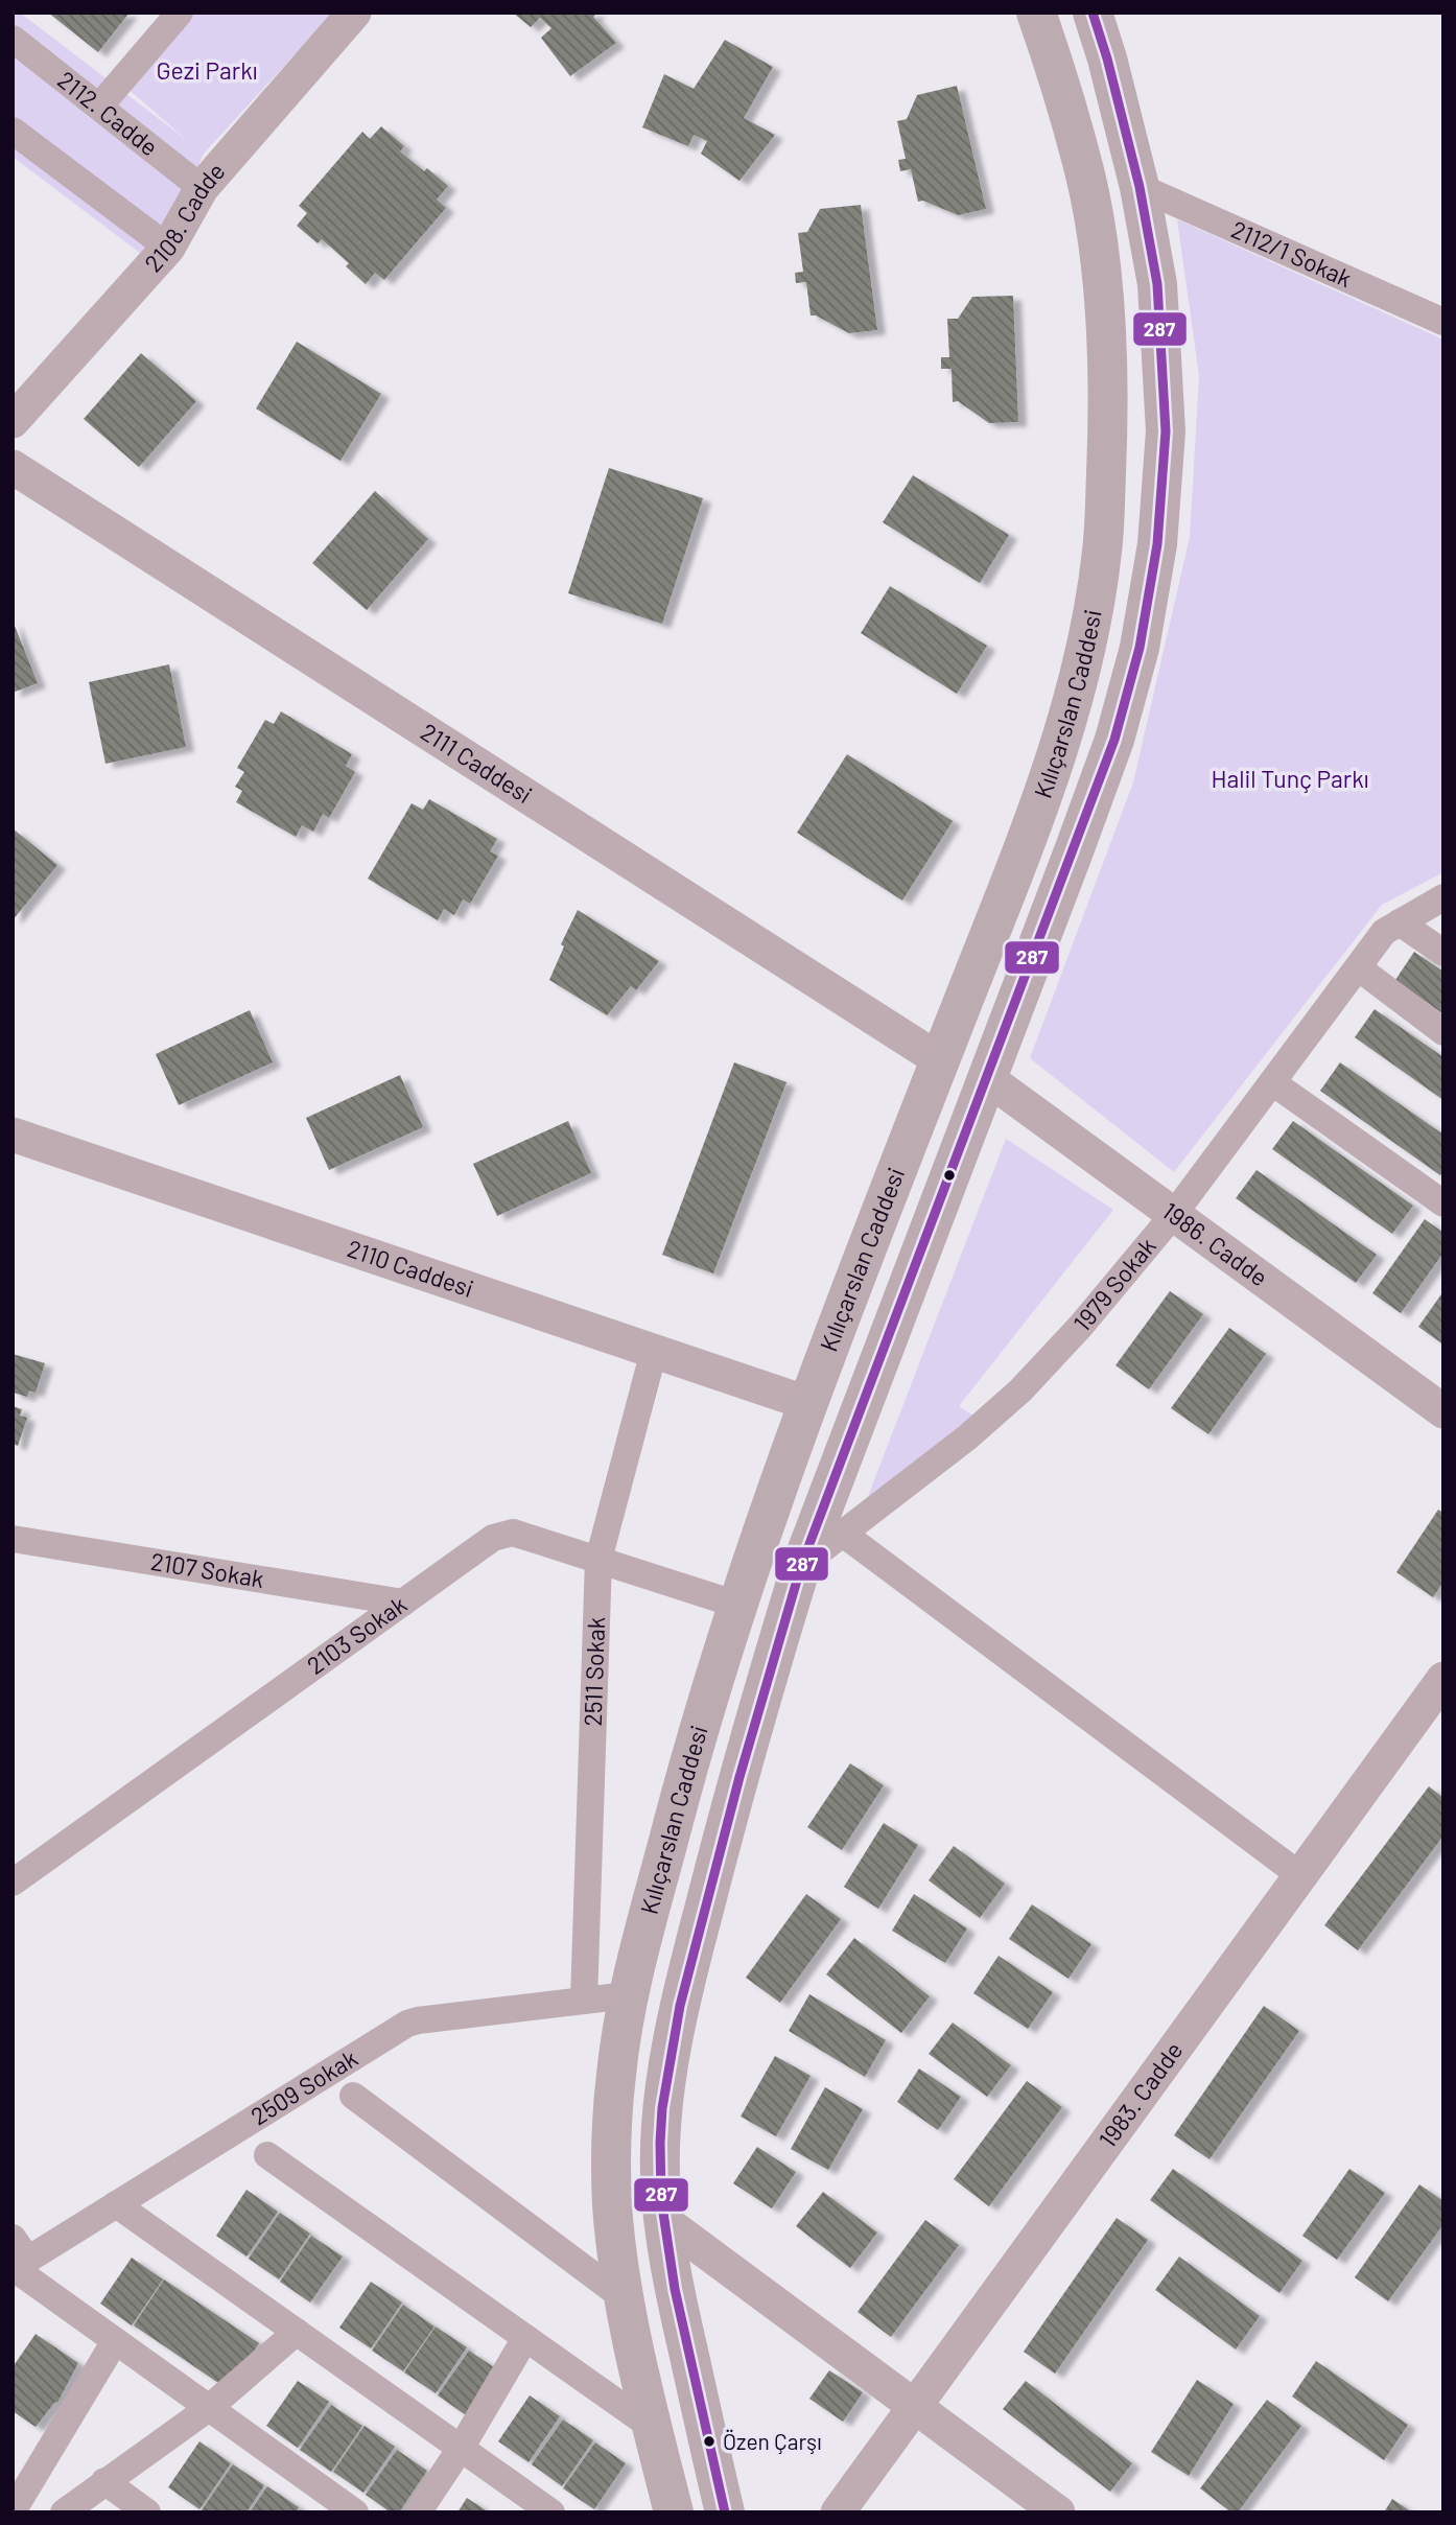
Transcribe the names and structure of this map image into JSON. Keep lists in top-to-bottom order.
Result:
{
  "streets": {
    "main road": ["Kılıçarslan Caddesi"],
    "street": [
      "2112. Cadde",
      "2108. Cadde",
      "2112/1 Sokak",
      "2111 Caddesi",
      "1986. Cadde",
      "2110 Caddesi",
      "1979 Sokak",
      "2107 Sokak",
      "2103 Sokak",
      "2511 Sokak",
      "2509 Sokak",
      "1983. Cadde"
    ]
  },
  "crossings": [
    ["2112. Cadde", "2108. Cadde"],
    ["2112/1 Sokak", "Kılıçarslan Caddesi"],
    ["Kılıçarslan Caddesi", "2111 Caddesi"],
    ["Kılıçarslan Caddesi", "1986. Cadde"],
    ["Kılıçarslan Caddesi", "2110 Caddesi"],
    ["Kılıçarslan Caddesi", "1979 Sokak"],
    ["Kılıçarslan Caddesi", "2103 Sokak"],
    ["Kılıçarslan Caddesi", "2509 Sokak"],
    ["1986. Cadde", "1979 Sokak"],
    ["2110 Caddesi", "2511 Sokak"],
    ["2107 Sokak", "2103 Sokak"],
    ["2103 Sokak", "2511 Sokak"],
    ["2511 Sokak", "2509 Sokak"]
  ],
  "parks": ["Gezi Parkı", "Halil Tunç Parkı"],
  "places": ["Özen Çarşı"],
  "lines": ["transit line 287"]
}
